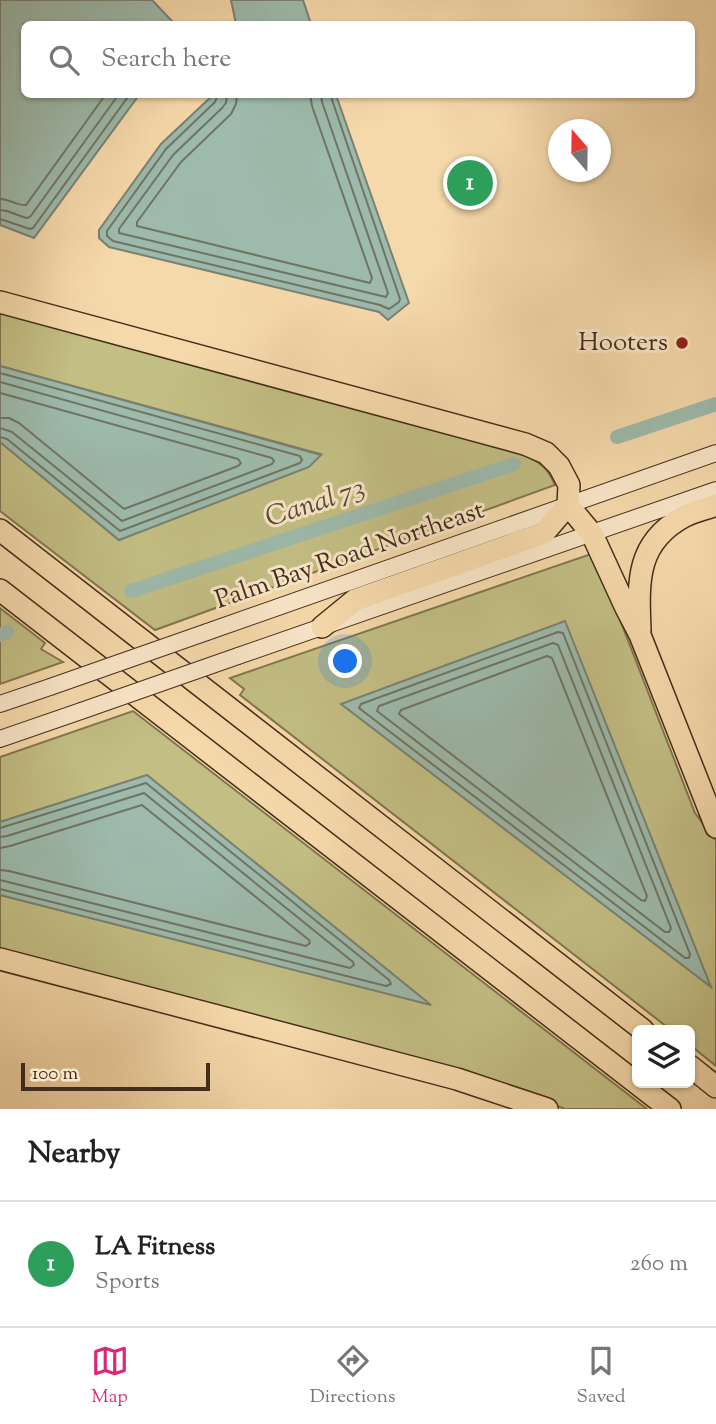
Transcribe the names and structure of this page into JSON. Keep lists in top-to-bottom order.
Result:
{
  "streets": {
    "main road": ["Palm Bay Road Northeast"]
  },
  "water": ["Canal 73"],
  "places": ["Hooters"],
  "scale_bar": "100 m",
  "north": "top",
  "page": {
    "search": "Search here",
    "pins": "1",
    "scale": "100 m",
    "heading": "Nearby",
    "list": [
      {
        "mark": "1",
        "name": "LA Fitness",
        "note": "Sports",
        "value": "260 m"
      }
    ],
    "nav": ["Map", "Directions", "Saved"]
  }
}
